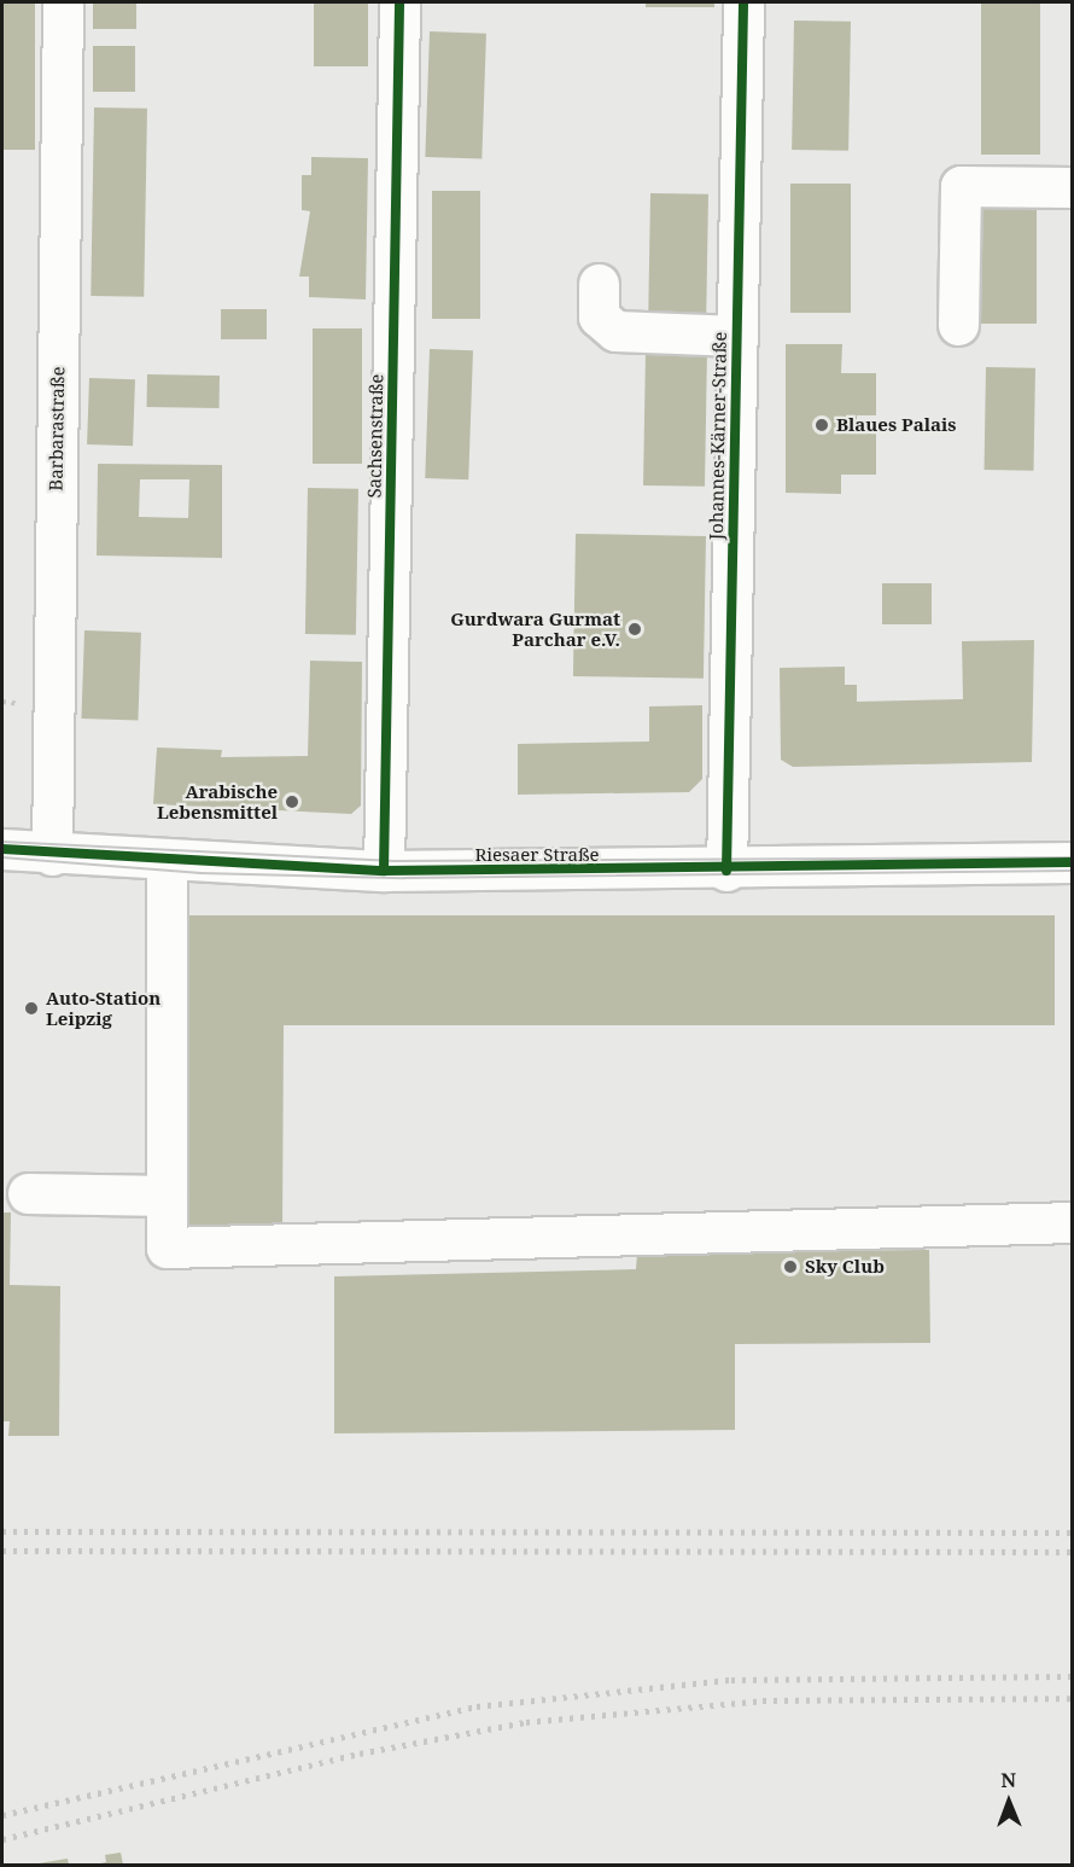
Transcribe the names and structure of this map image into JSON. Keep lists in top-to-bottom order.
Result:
{
  "streets": {
    "street": [
      "Barbarastraße",
      "Sachsenstraße",
      "Johannes-Kärner-Straße",
      "Riesaer Straße"
    ]
  },
  "crossings": [
    ["Barbarastraße", "Riesaer Straße"],
    ["Sachsenstraße", "Riesaer Straße"],
    ["Johannes-Kärner-Straße", "Riesaer Straße"]
  ],
  "places": [
    "Blaues Palais",
    "Gurdwara Gurmat Parchar e.V.",
    "Arabische Lebensmittel",
    "Auto-Station Leipzig",
    "Sky Club"
  ],
  "north": "top"
}
